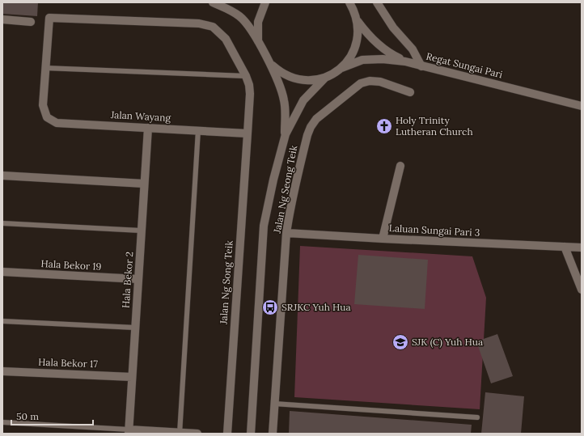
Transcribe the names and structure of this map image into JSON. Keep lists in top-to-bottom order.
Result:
{
  "streets": {
    "street": [
      "Regat Sungai Pari",
      "Jalan Wayang",
      "Jalan Ng Seong Teik",
      "Laluan Sungai Pari 3",
      "Hala Bekor 19",
      "Hala Bekor 2",
      "Jalan Ng Song Teik",
      "Hala Bekor 17"
    ]
  },
  "crossings": [
    ["Jalan Wayang", "Hala Bekor 2"],
    ["Jalan Wayang", "Jalan Ng Song Teik"],
    ["Jalan Ng Seong Teik", "Laluan Sungai Pari 3"],
    ["Hala Bekor 19", "Hala Bekor 2"],
    ["Hala Bekor 2", "Hala Bekor 17"]
  ],
  "places": {
    "church": ["Holy Trinity Lutheran Church"],
    "bus stop": ["SRJKC Yuh Hua"],
    "school or university": ["SJK (C) Yuh Hua"]
  },
  "scale_bar": "50 m"
}
